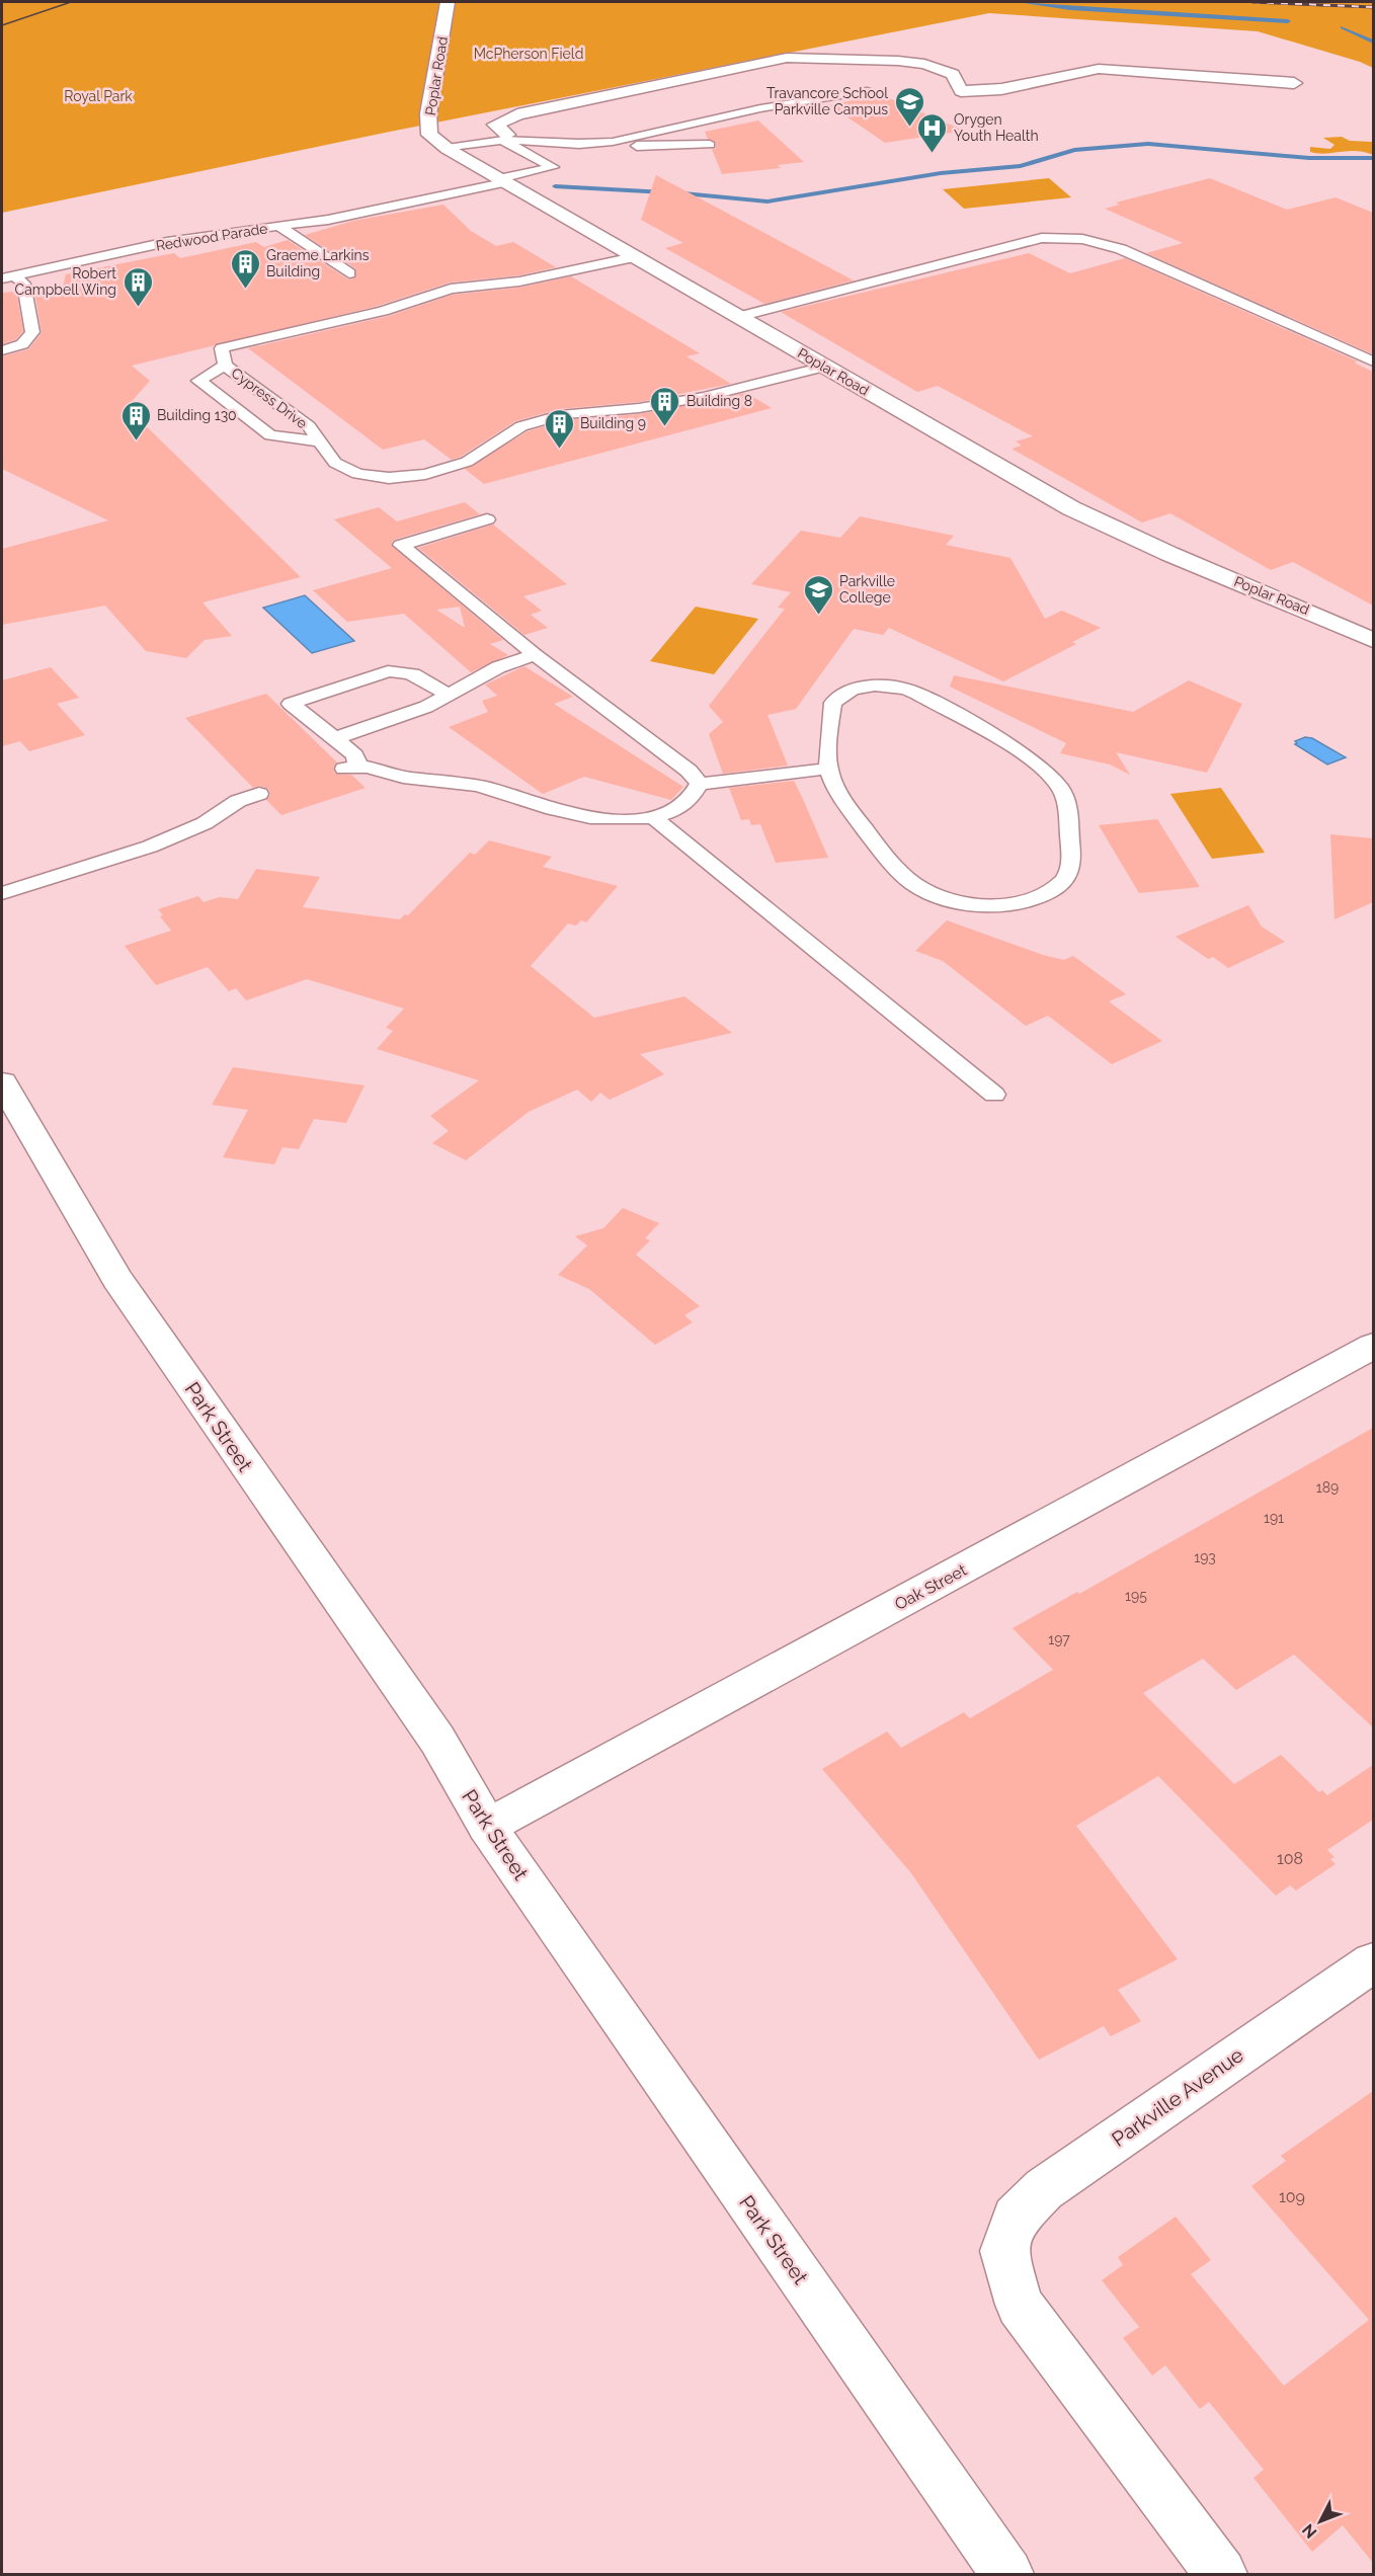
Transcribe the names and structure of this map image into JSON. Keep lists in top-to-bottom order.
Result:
{
  "streets": {
    "street": [
      "Poplar Road",
      "Park Street",
      "Oak Street",
      "Parkville Avenue"
    ],
    "lane": ["Redwood Parade", "Cypress Drive"]
  },
  "crossings": [
    ["Poplar Road", "Redwood Parade"],
    ["Poplar Road", "Cypress Drive"],
    ["Park Street", "Oak Street"]
  ],
  "parks": ["McPherson Field", "Royal Park"],
  "places": {
    "school or university": ["Travancore School Parkville Campus", "Parkville College"],
    "hospital": ["Orygen Youth Health"],
    "building": [
      "Graeme Larkins Building",
      "Robert Campbell Wing",
      "Building 8",
      "Building 130",
      "Building 9"
    ]
  },
  "house_numbers": [
    "189",
    "191",
    "193",
    "195",
    "197",
    "108",
    "109"
  ],
  "north": "bottom left"
}
